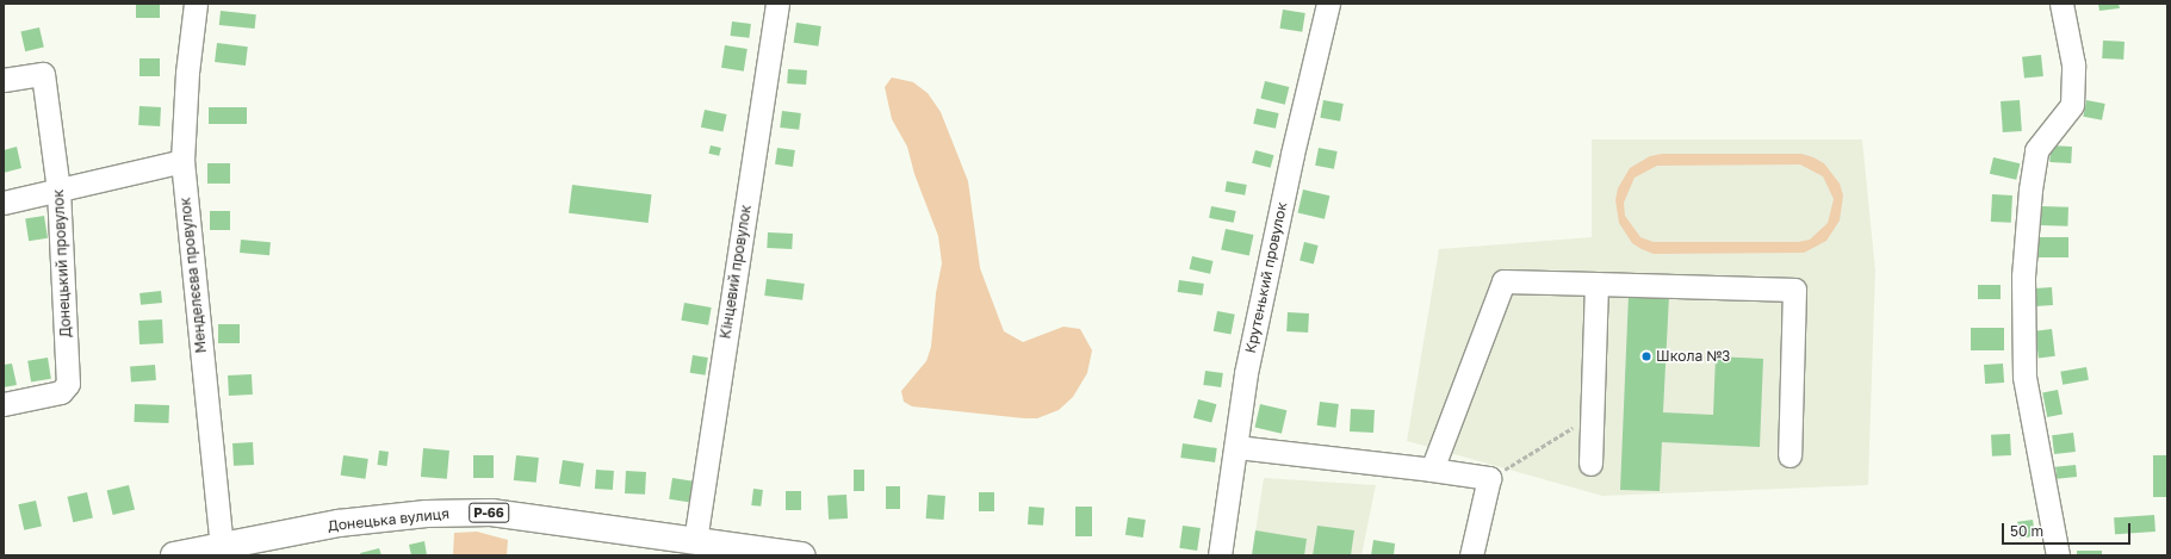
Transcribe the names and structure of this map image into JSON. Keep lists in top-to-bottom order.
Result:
{
  "streets": {
    "main road": ["Р-66", "Донецька вулиця"],
    "street": [
      "Донецький провулок",
      "Кінцевий провулок",
      "Менделєєва провулок",
      "Крутенький провулок"
    ]
  },
  "crossings": [
    ["Кінцевий провулок", "Донецька вулиця"],
    ["Менделєєва провулок", "Донецька вулиця"]
  ],
  "places": ["Школа №3"],
  "scale_bar": "50 m"
}
